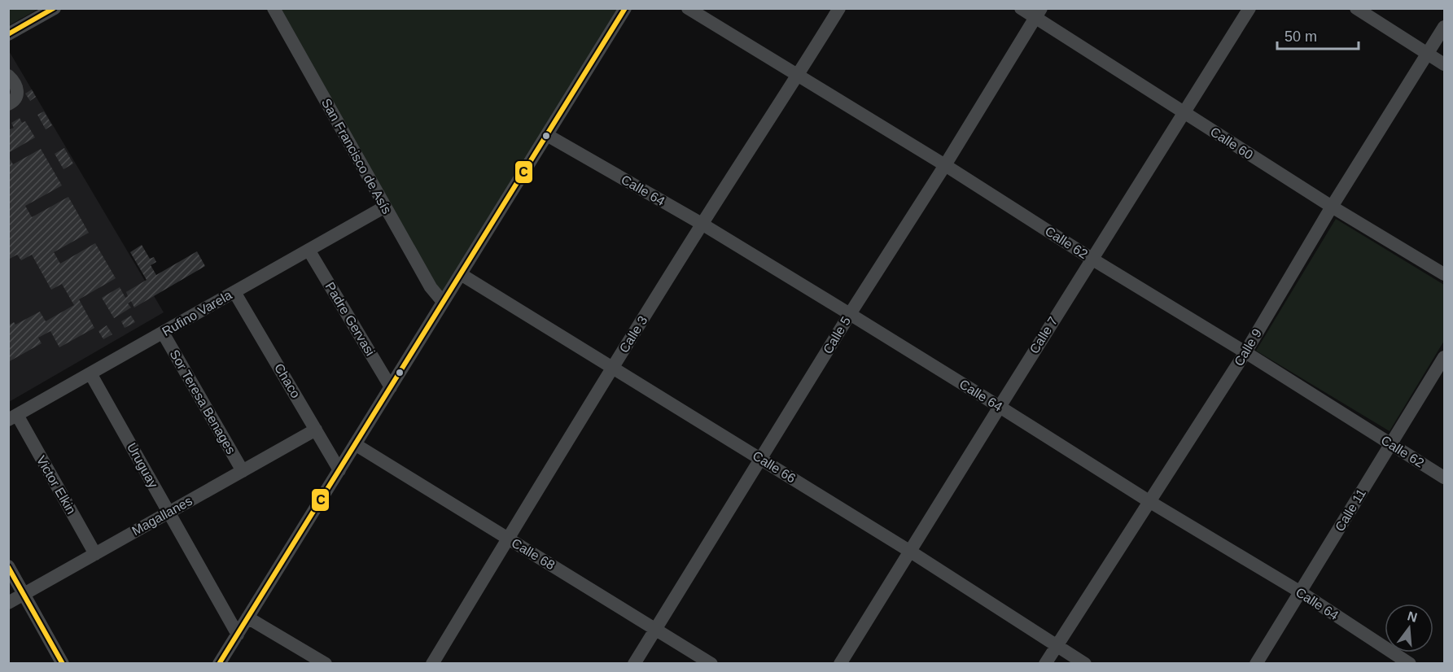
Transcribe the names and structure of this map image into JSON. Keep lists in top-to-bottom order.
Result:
{
  "streets": {
    "street": [
      "Calle 60",
      "San Francisco de Asís",
      "Calle 64",
      "Calle 62",
      "Rufino Varela",
      "Padre Gervasi",
      "Calle 3",
      "Calle 5",
      "Calle 7",
      "Calle 9",
      "Chaco",
      "Sor Teresa Benages",
      "Uruguay",
      "Calle 66",
      "Victor Elkin",
      "Calle 11",
      "Magallanes",
      "Calle 68"
    ]
  },
  "crossings": [
    ["Calle 60", "Calle 5"],
    ["Calle 60", "Calle 7"],
    ["Calle 60", "Calle 9"],
    ["San Francisco de Asís", "Rufino Varela"],
    ["Calle 64", "Calle 3"],
    ["Calle 64", "Calle 5"],
    ["Calle 64", "Calle 7"],
    ["Calle 64", "Calle 9"],
    ["Calle 64", "Calle 11"],
    ["Calle 62", "Calle 3"],
    ["Calle 62", "Calle 5"],
    ["Calle 62", "Calle 7"],
    ["Calle 62", "Calle 9"],
    ["Calle 62", "Calle 11"],
    ["Rufino Varela", "Padre Gervasi"],
    ["Rufino Varela", "Chaco"],
    ["Rufino Varela", "Sor Teresa Benages"],
    ["Rufino Varela", "Uruguay"],
    ["Rufino Varela", "Victor Elkin"],
    ["Calle 3", "Calle 66"],
    ["Calle 3", "Calle 68"],
    ["Calle 5", "Calle 66"],
    ["Calle 5", "Calle 68"],
    ["Calle 7", "Calle 66"],
    ["Calle 9", "Calle 66"],
    ["Chaco", "Magallanes"],
    ["Sor Teresa Benages", "Magallanes"],
    ["Uruguay", "Magallanes"],
    ["Victor Elkin", "Magallanes"]
  ],
  "lines": ["transit line C"],
  "scale_bar": "50 m",
  "north": "top"
}
